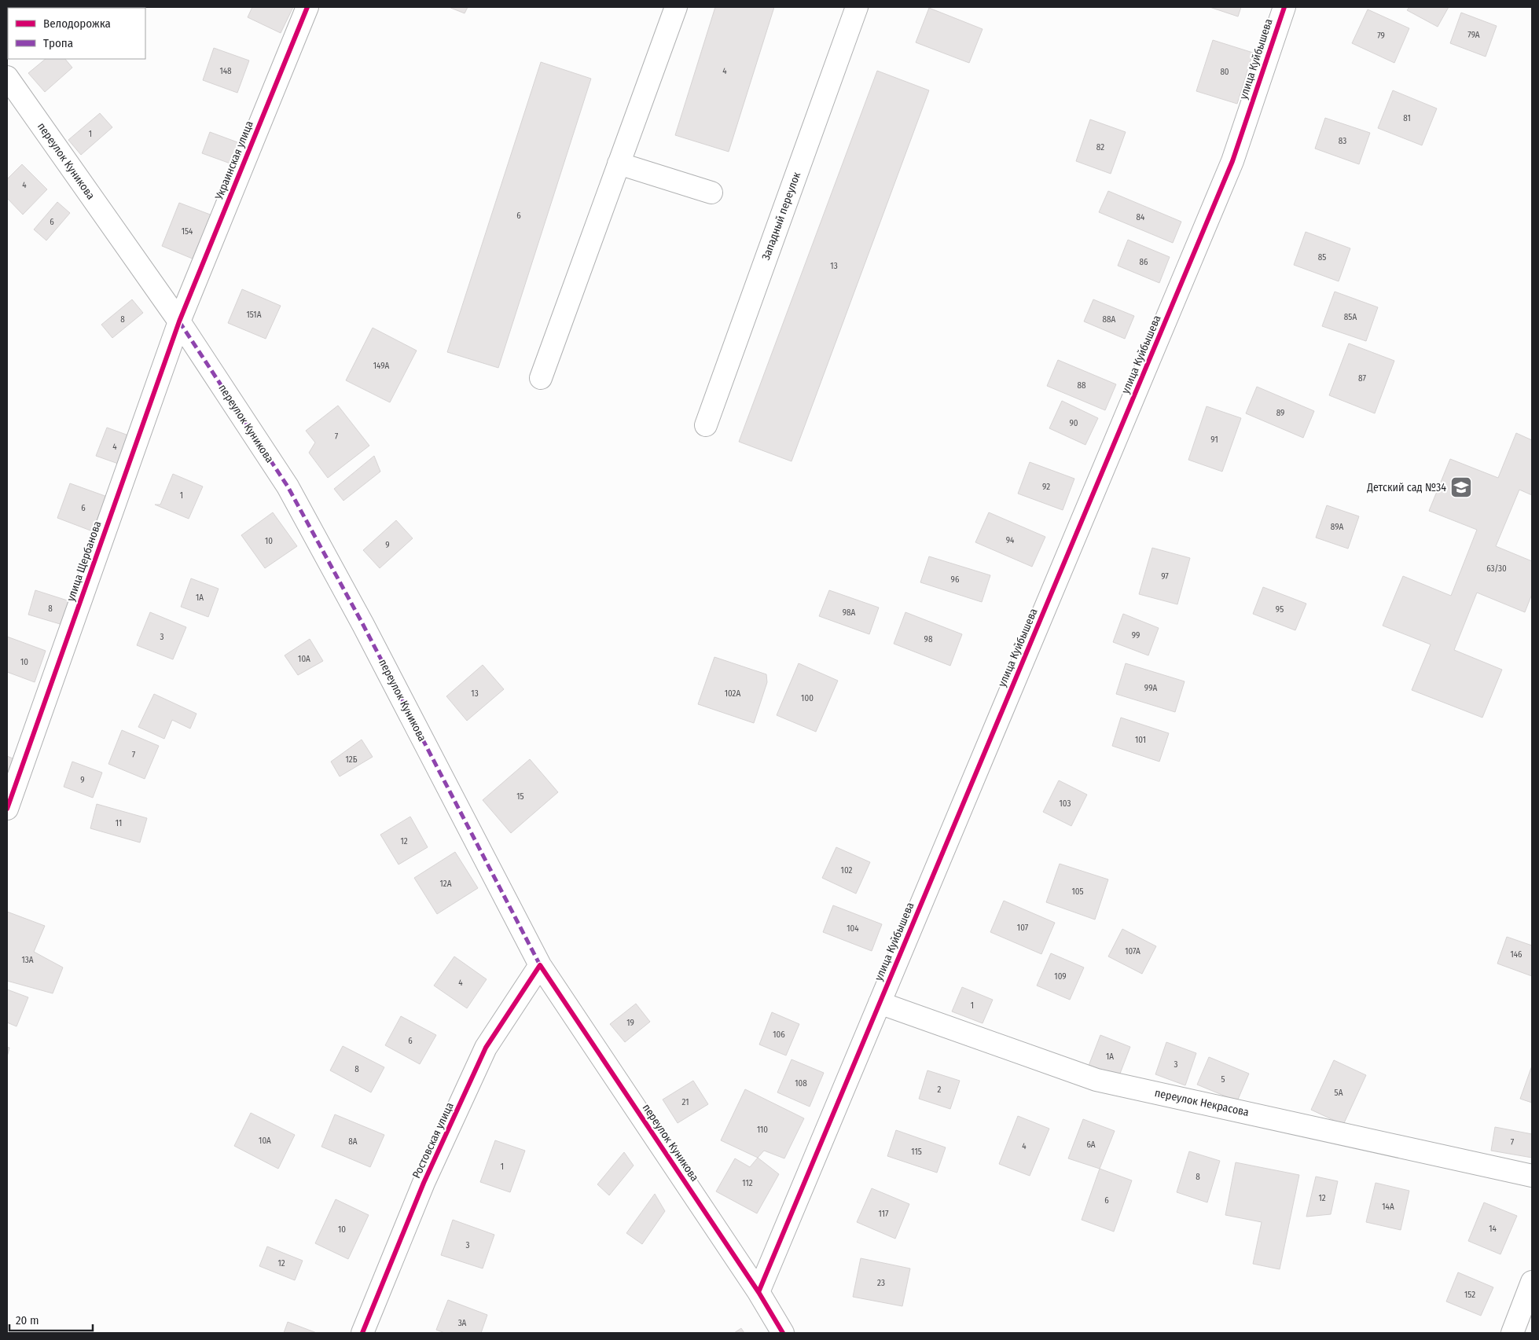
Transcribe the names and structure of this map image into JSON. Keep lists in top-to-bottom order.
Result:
{
  "streets": {
    "street": [
      "улица Куйбышева",
      "Украинская улица",
      "переулок Куникова",
      "Западный переулок",
      "улица Щербанова",
      "переулок Некрасова",
      "Ростовская улица"
    ]
  },
  "crossings": [
    ["улица Куйбышева", "переулок Куникова"],
    ["улица Куйбышева", "переулок Некрасова"],
    ["Украинская улица", "переулок Куникова"],
    ["Украинская улица", "улица Щербанова"],
    ["переулок Куникова", "улица Щербанова"],
    ["переулок Куникова", "Ростовская улица"]
  ],
  "places": {
    "school or university": ["Детский сад №34"]
  },
  "house_numbers": [
    "79А",
    "79",
    "148",
    "4",
    "80",
    "81",
    "1",
    "83",
    "82",
    "4",
    "6",
    "84",
    "6",
    "154",
    "85",
    "86",
    "13",
    "151А",
    "85А",
    "8",
    "88А",
    "149А",
    "87",
    "88",
    "89",
    "90",
    "7",
    "91",
    "4",
    "92",
    "1",
    "6",
    "89А",
    "94",
    "10",
    "9",
    "63/30",
    "97",
    "96",
    "1А",
    "8",
    "95",
    "98А",
    "99",
    "3",
    "98",
    "10А",
    "10",
    "99А",
    "13",
    "102А",
    "100",
    "101",
    "7",
    "12Б",
    "9",
    "15",
    "103",
    "11",
    "12",
    "102",
    "12А",
    "105",
    "107",
    "104",
    "107А",
    "146",
    "13А",
    "109",
    "4",
    "1",
    "19",
    "106",
    "6",
    "1А",
    "3",
    "8",
    "5",
    "108",
    "2",
    "5А",
    "21",
    "110",
    "10А",
    "8А",
    "7",
    "6А",
    "4",
    "115",
    "1",
    "8",
    "112",
    "12",
    "6",
    "14А",
    "117",
    "14",
    "10",
    "3",
    "12",
    "23",
    "152",
    "3А"
  ],
  "legend": ["Велодорожка", "Тропа"],
  "scale_bar": "20 m"
}
